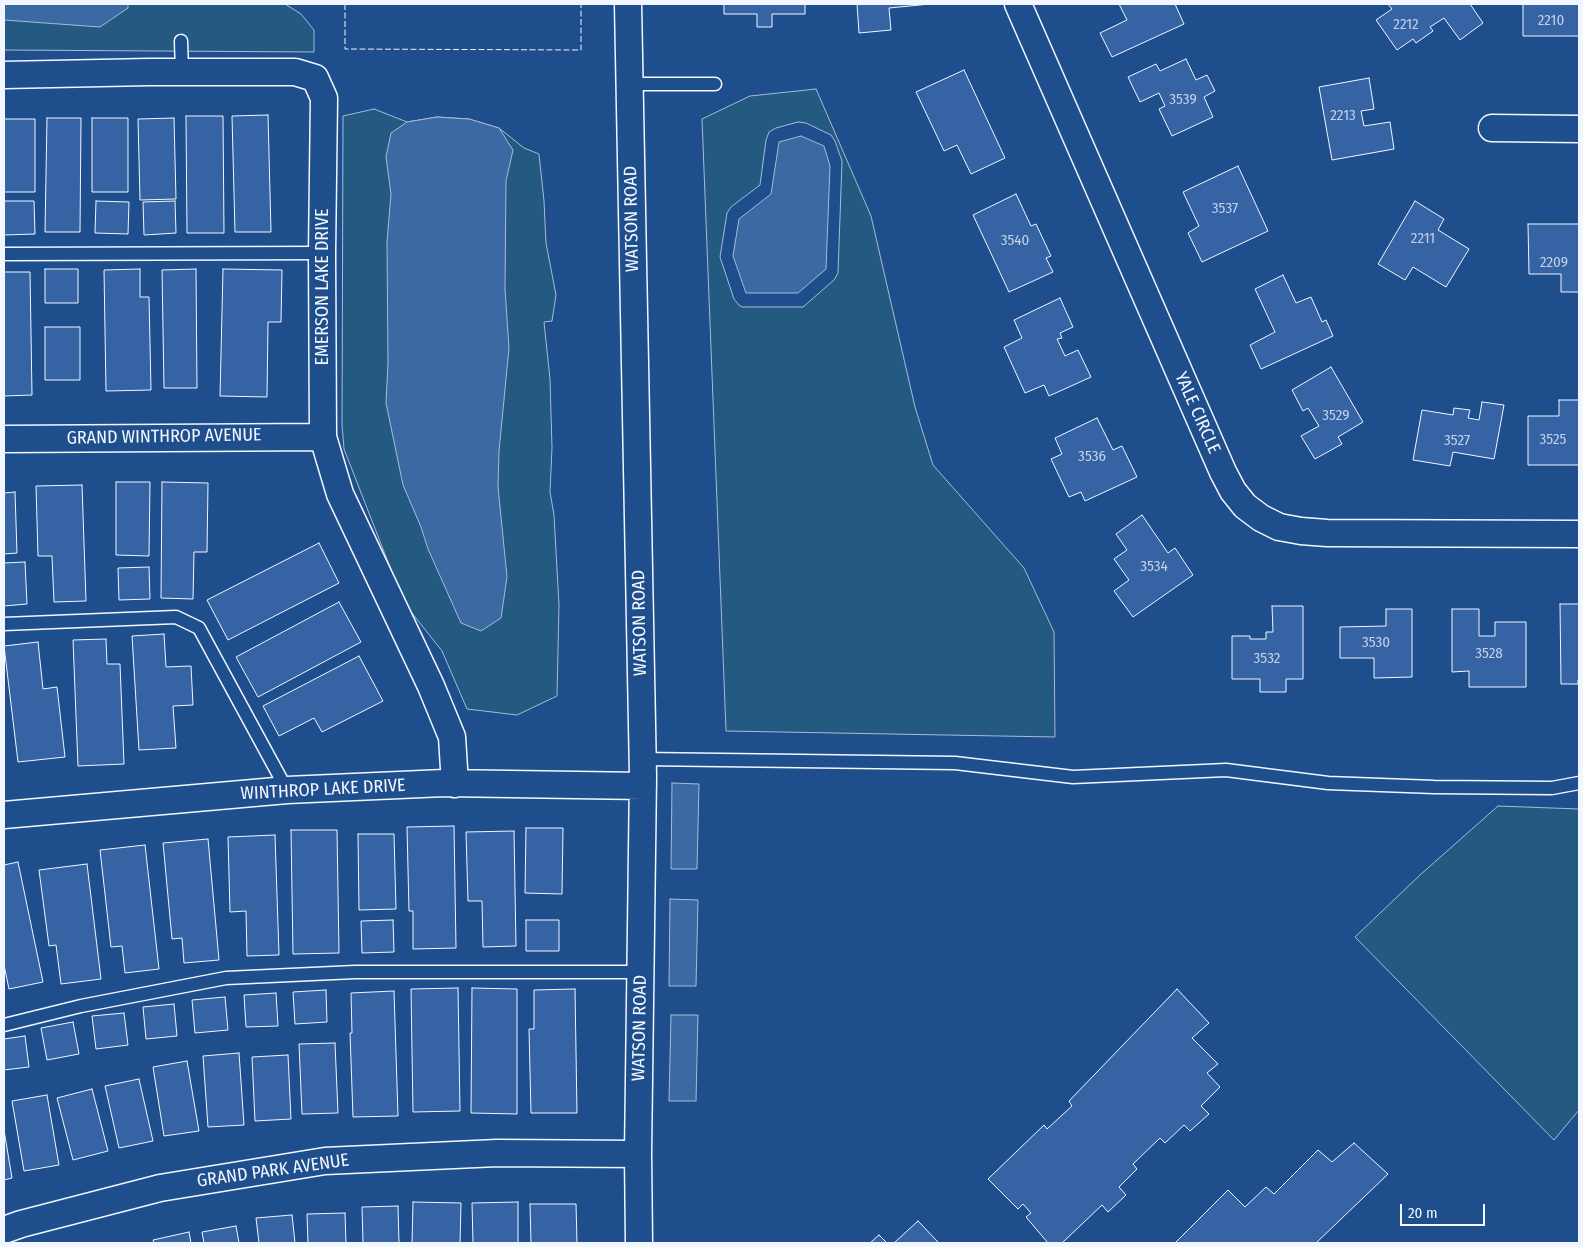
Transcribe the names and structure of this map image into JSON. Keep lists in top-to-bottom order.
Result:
{
  "streets": {
    "street": [
      "WATSON ROAD",
      "EMERSON LAKE DRIVE",
      "YALE CIRCLE",
      "GRAND WINTHROP AVENUE",
      "WINTHROP LAKE DRIVE",
      "GRAND PARK AVENUE"
    ]
  },
  "crossings": [
    ["WATSON ROAD", "WINTHROP LAKE DRIVE"],
    ["WATSON ROAD", "GRAND PARK AVENUE"],
    ["EMERSON LAKE DRIVE", "GRAND WINTHROP AVENUE"],
    ["EMERSON LAKE DRIVE", "WINTHROP LAKE DRIVE"]
  ],
  "house_numbers": [
    "2210",
    "2212",
    "3539",
    "2213",
    "3537",
    "2211",
    "3540",
    "2209",
    "3529",
    "3525",
    "3527",
    "3536",
    "3534",
    "3530",
    "3528",
    "3532"
  ],
  "scale_bar": "20 m"
}
